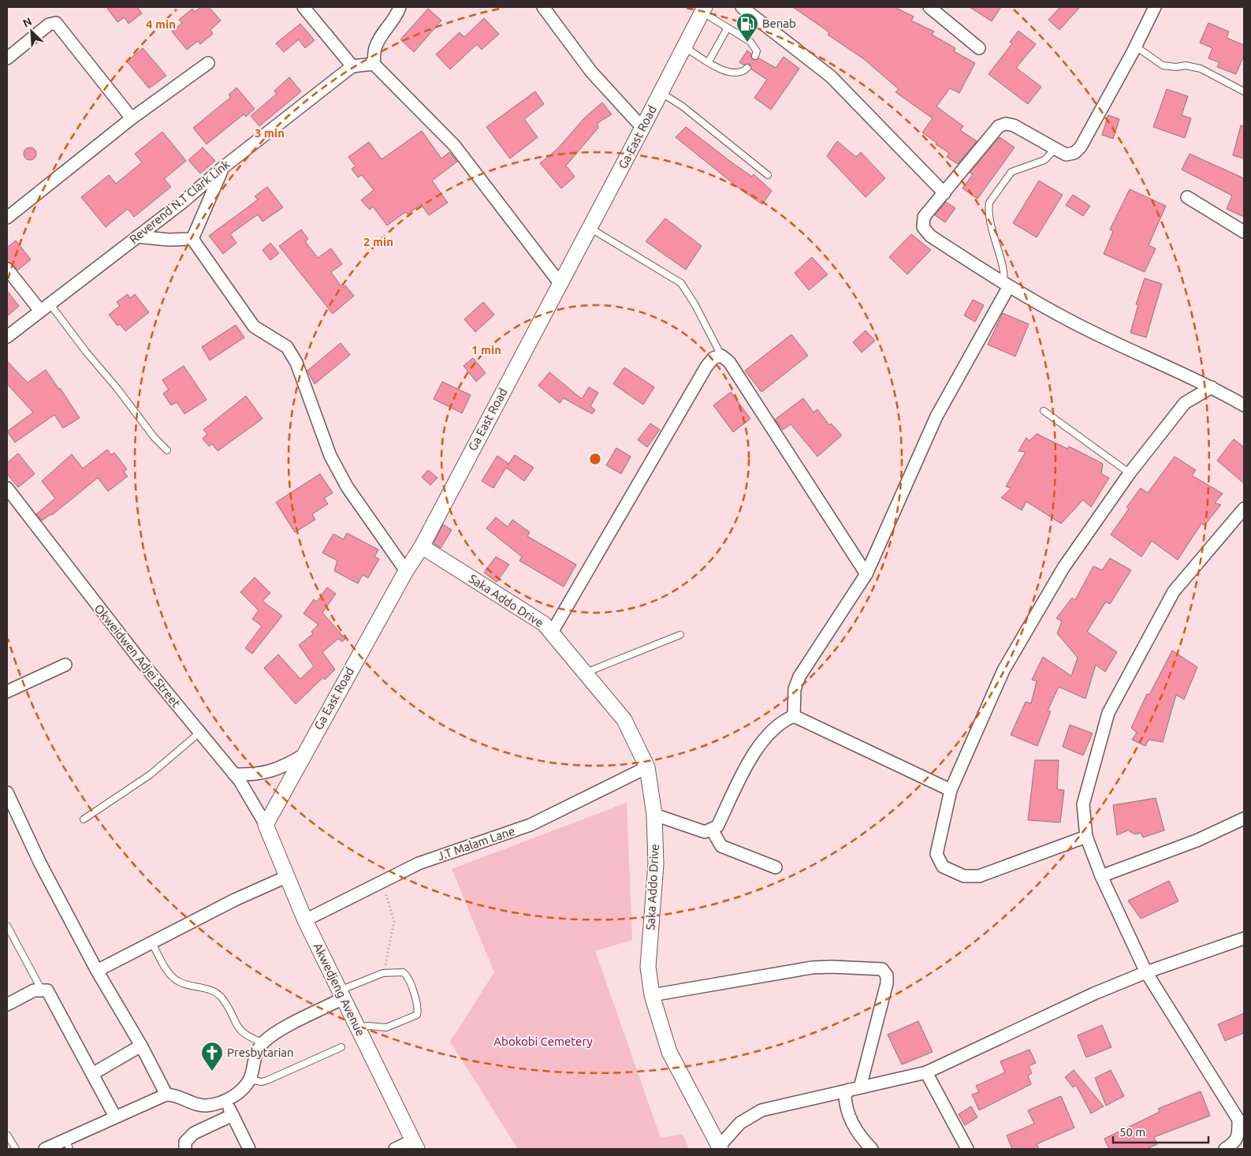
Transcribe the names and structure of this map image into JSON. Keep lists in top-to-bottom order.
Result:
{
  "streets": {
    "street": [
      "Ga East Road",
      "Reverend N.T Clark Link",
      "Saka Addo Drive",
      "Okweidwen Adjei Street",
      "J.T Malam Lane",
      "Akwedjeng Avenue"
    ]
  },
  "crossings": [
    ["Ga East Road", "Saka Addo Drive"],
    ["Ga East Road", "Okweidwen Adjei Street"],
    ["Ga East Road", "Akwedjeng Avenue"],
    ["Saka Addo Drive", "J.T Malam Lane"],
    ["Okweidwen Adjei Street", "Akwedjeng Avenue"],
    ["J.T Malam Lane", "Akwedjeng Avenue"]
  ],
  "parks": ["Abokobi Cemetery"],
  "places": {
    "fuel station": ["Benab"],
    "church": ["Presbytarian"]
  },
  "scale_bar": "50 m",
  "north": "top left",
  "rings": [
    "4 min",
    "3 min",
    "2 min",
    "1 min"
  ]
}
